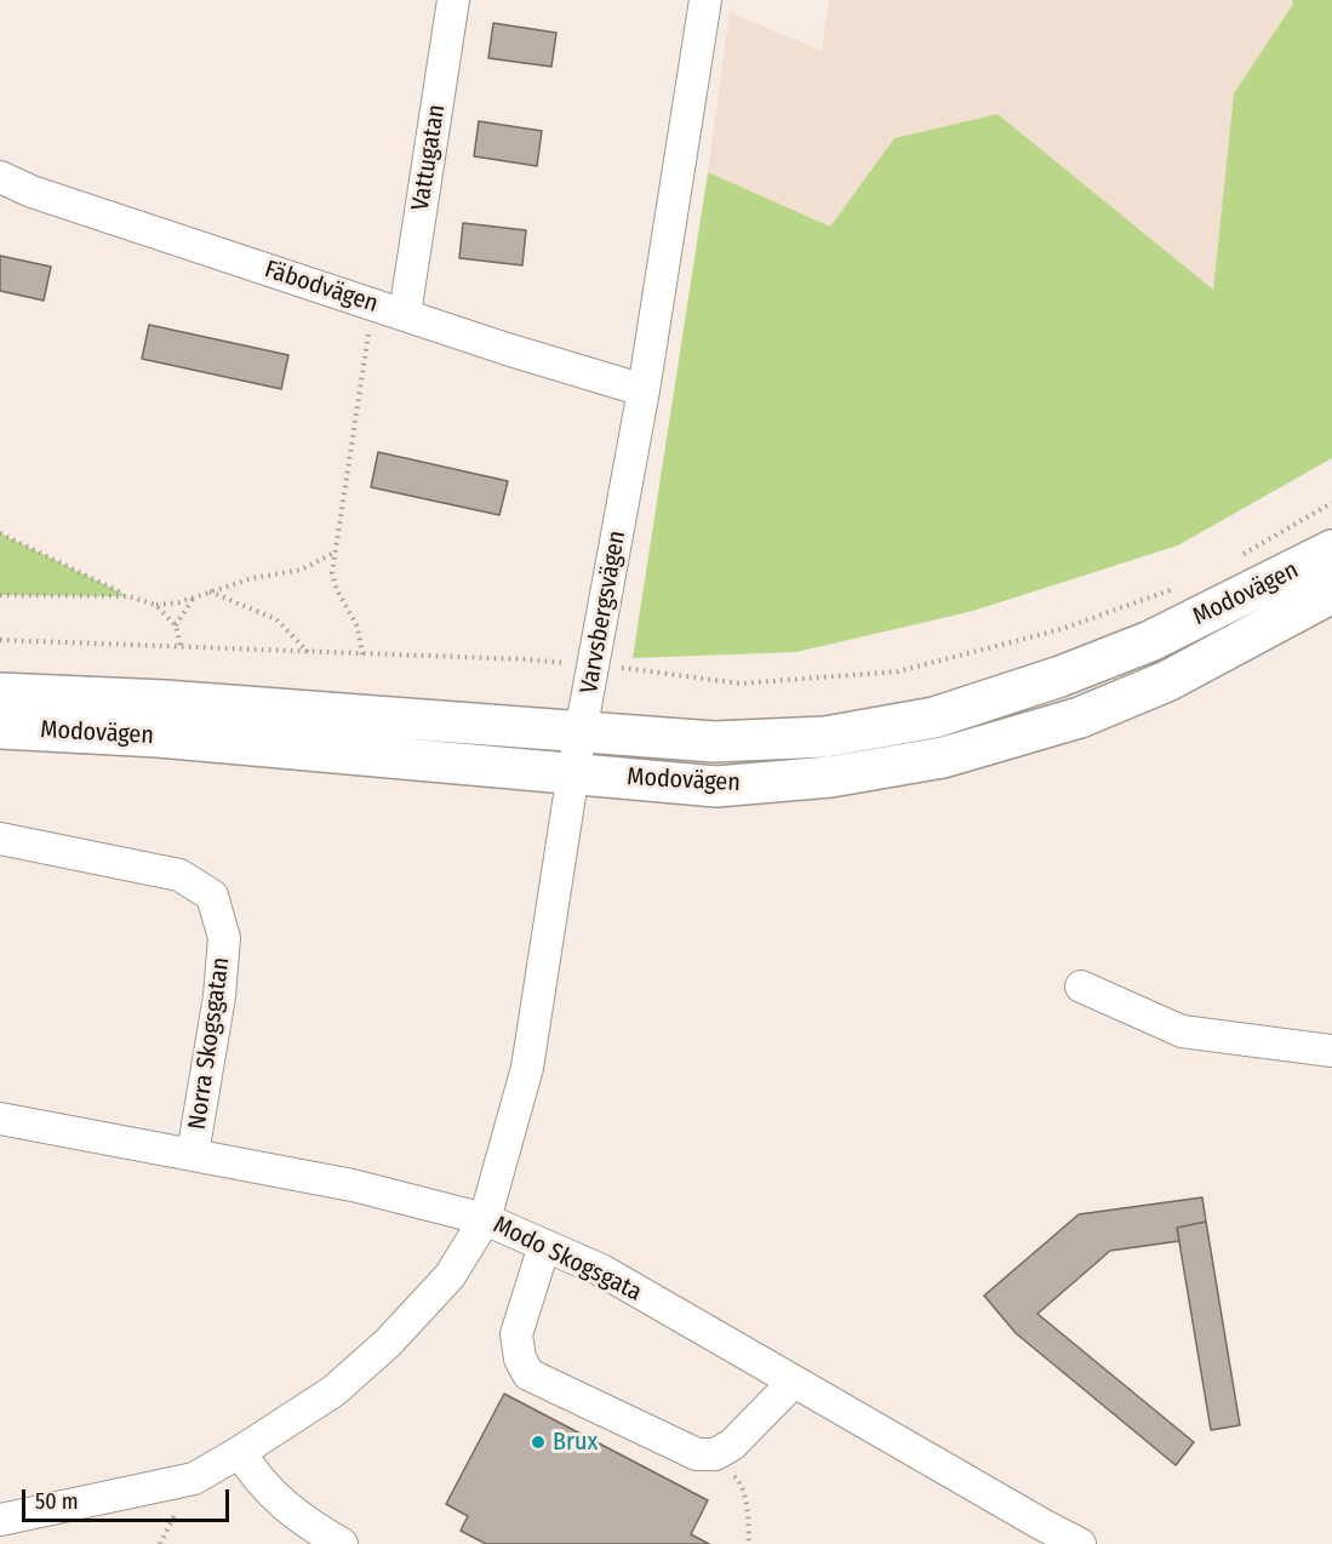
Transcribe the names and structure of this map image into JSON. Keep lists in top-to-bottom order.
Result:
{
  "streets": {
    "main road": ["Modovägen"],
    "street": [
      "Vattugatan",
      "Fäbodvägen",
      "Varvsbergsvägen",
      "Norra Skogsgatan",
      "Modo Skogsgata"
    ]
  },
  "crossings": [
    ["Vattugatan", "Fäbodvägen"],
    ["Fäbodvägen", "Varvsbergsvägen"],
    ["Modovägen", "Varvsbergsvägen"],
    ["Varvsbergsvägen", "Modo Skogsgata"],
    ["Norra Skogsgatan", "Modo Skogsgata"]
  ],
  "places": ["Brux"],
  "scale_bar": "50 m"
}
